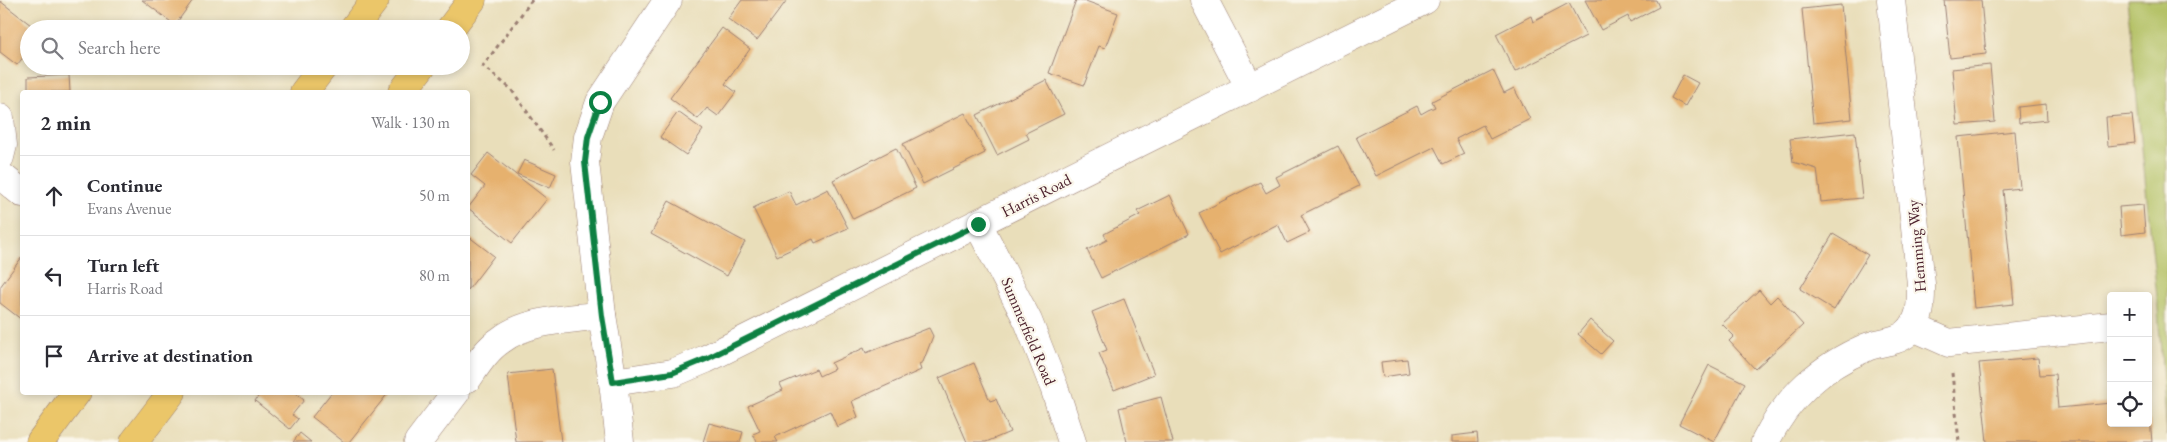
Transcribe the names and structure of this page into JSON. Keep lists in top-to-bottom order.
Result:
{
  "streets": {
    "street": ["Harris Road", "Hemming Way", "Summerfield Road"]
  },
  "crossings": [
    ["Harris Road", "Summerfield Road"]
  ],
  "page": {
    "search": "Search here",
    "heading": ["2 min", "Walk · 130 m"],
    "list": [
      ["Continue", "Evans Avenue", "50 m"],
      ["Turn left", "Harris Road", "80 m"],
      "Arrive at destination"
    ],
    "map_buttons": ["+", "−"]
  }
}
